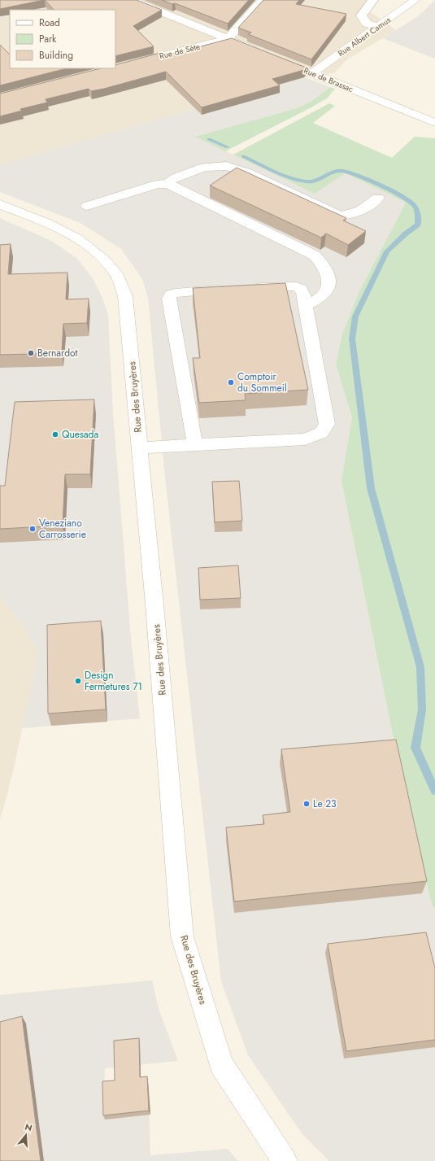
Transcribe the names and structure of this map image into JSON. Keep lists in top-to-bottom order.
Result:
{
  "streets": {
    "street": [
      "Rue Albert Camus",
      "Rue de Sète",
      "Rue de Brassac",
      "Rue des Bruyères"
    ]
  },
  "crossings": [
    ["Rue Albert Camus", "Rue de Brassac"]
  ],
  "places": [
    "Bernardot",
    "Comptoir du Sommeil",
    "Quesada",
    "Veneziano Carrosserie",
    "Design Fermetures 71",
    "Le 23"
  ],
  "legend": ["Road", "Park", "Building"],
  "north": "top"
}
